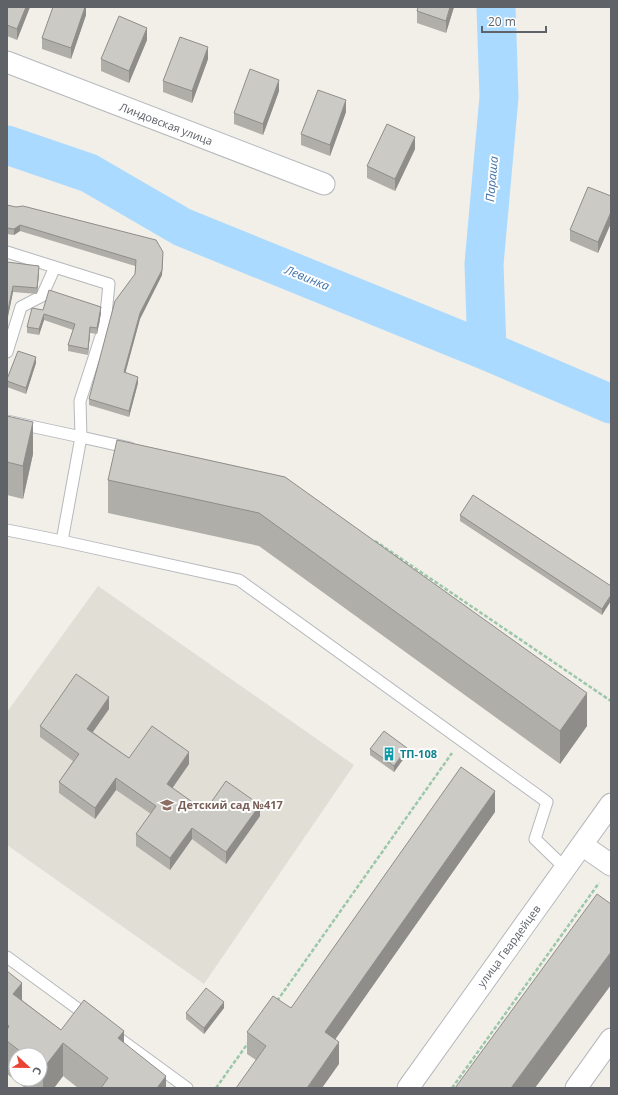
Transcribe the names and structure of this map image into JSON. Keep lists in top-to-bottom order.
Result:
{
  "streets": {
    "street": ["Линдовская улица", "улица Гвардейцев"]
  },
  "water": ["Параша", "Левинка"],
  "places": {
    "building": ["ТП-108"],
    "school or university": ["Детский сад №417"]
  },
  "scale_bar": "20 m",
  "north": "right"
}
